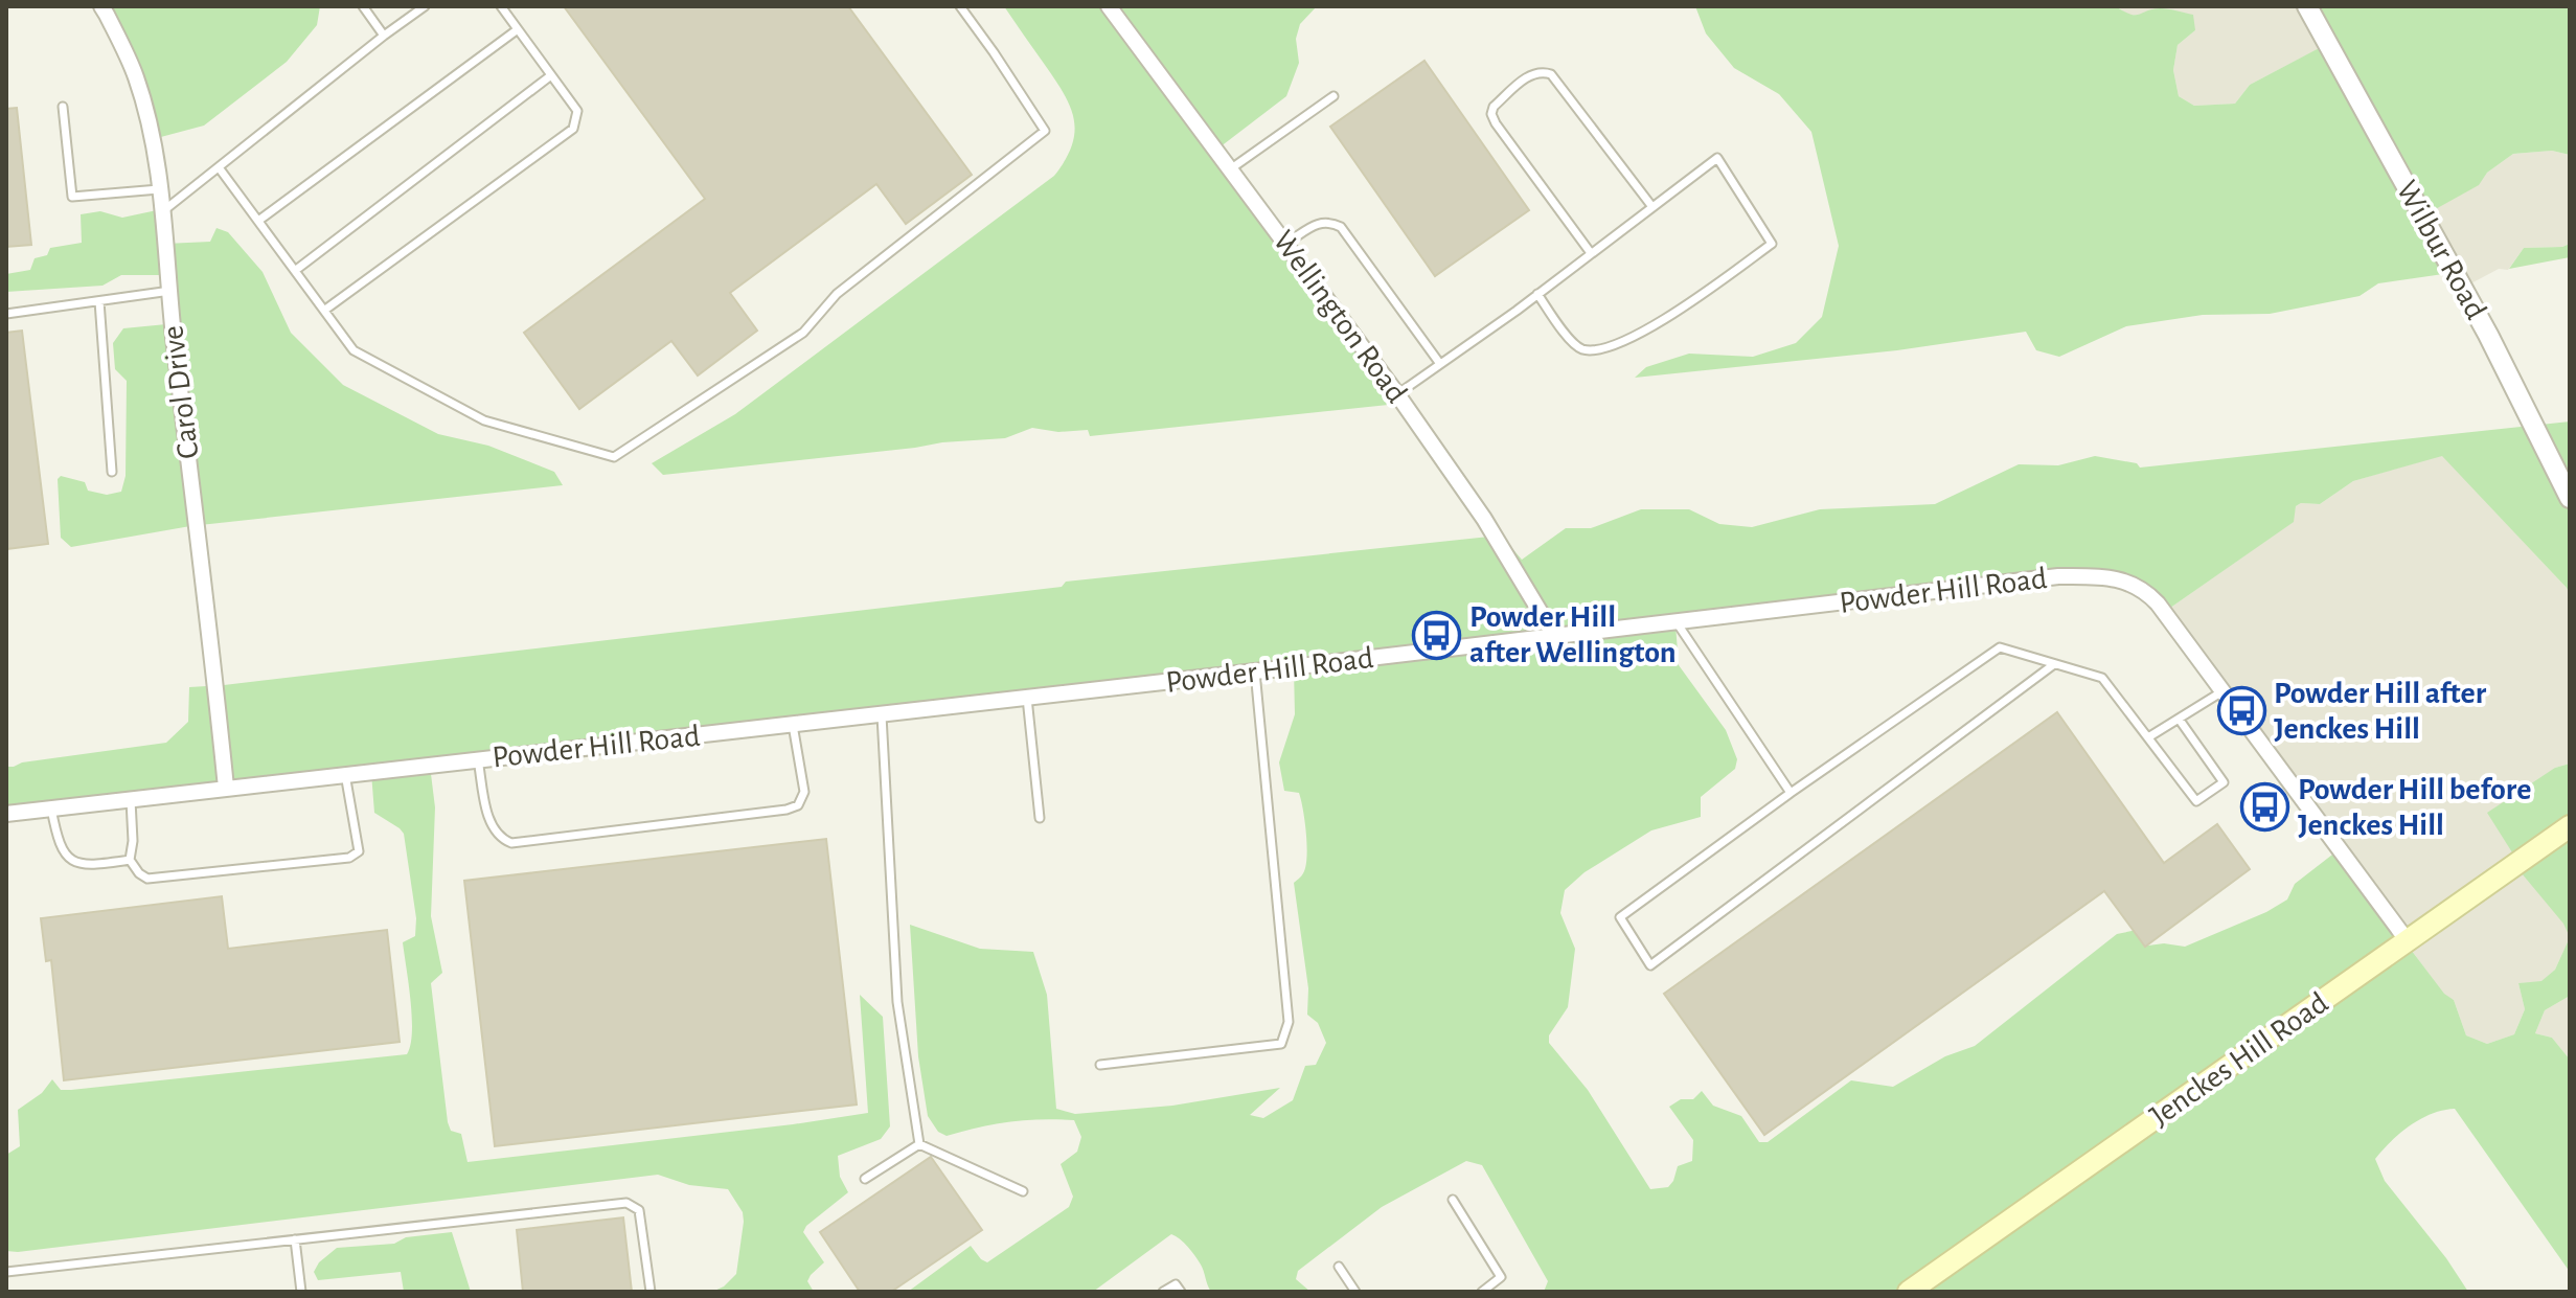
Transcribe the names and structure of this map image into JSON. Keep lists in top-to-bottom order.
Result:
{
  "streets": {
    "main road": ["Jenckes Hill Road"],
    "street": [
      "Wilbur Road",
      "Wellington Road",
      "Carol Drive",
      "Powder Hill Road"
    ]
  },
  "crossings": [
    ["Wellington Road", "Powder Hill Road"],
    ["Carol Drive", "Powder Hill Road"],
    ["Powder Hill Road", "Jenckes Hill Road"]
  ],
  "places": {
    "bus stop": ["Powder Hill after Wellington", "Powder Hill after Jenckes Hill", "Powder Hill before Jenckes Hill"]
  }
}
